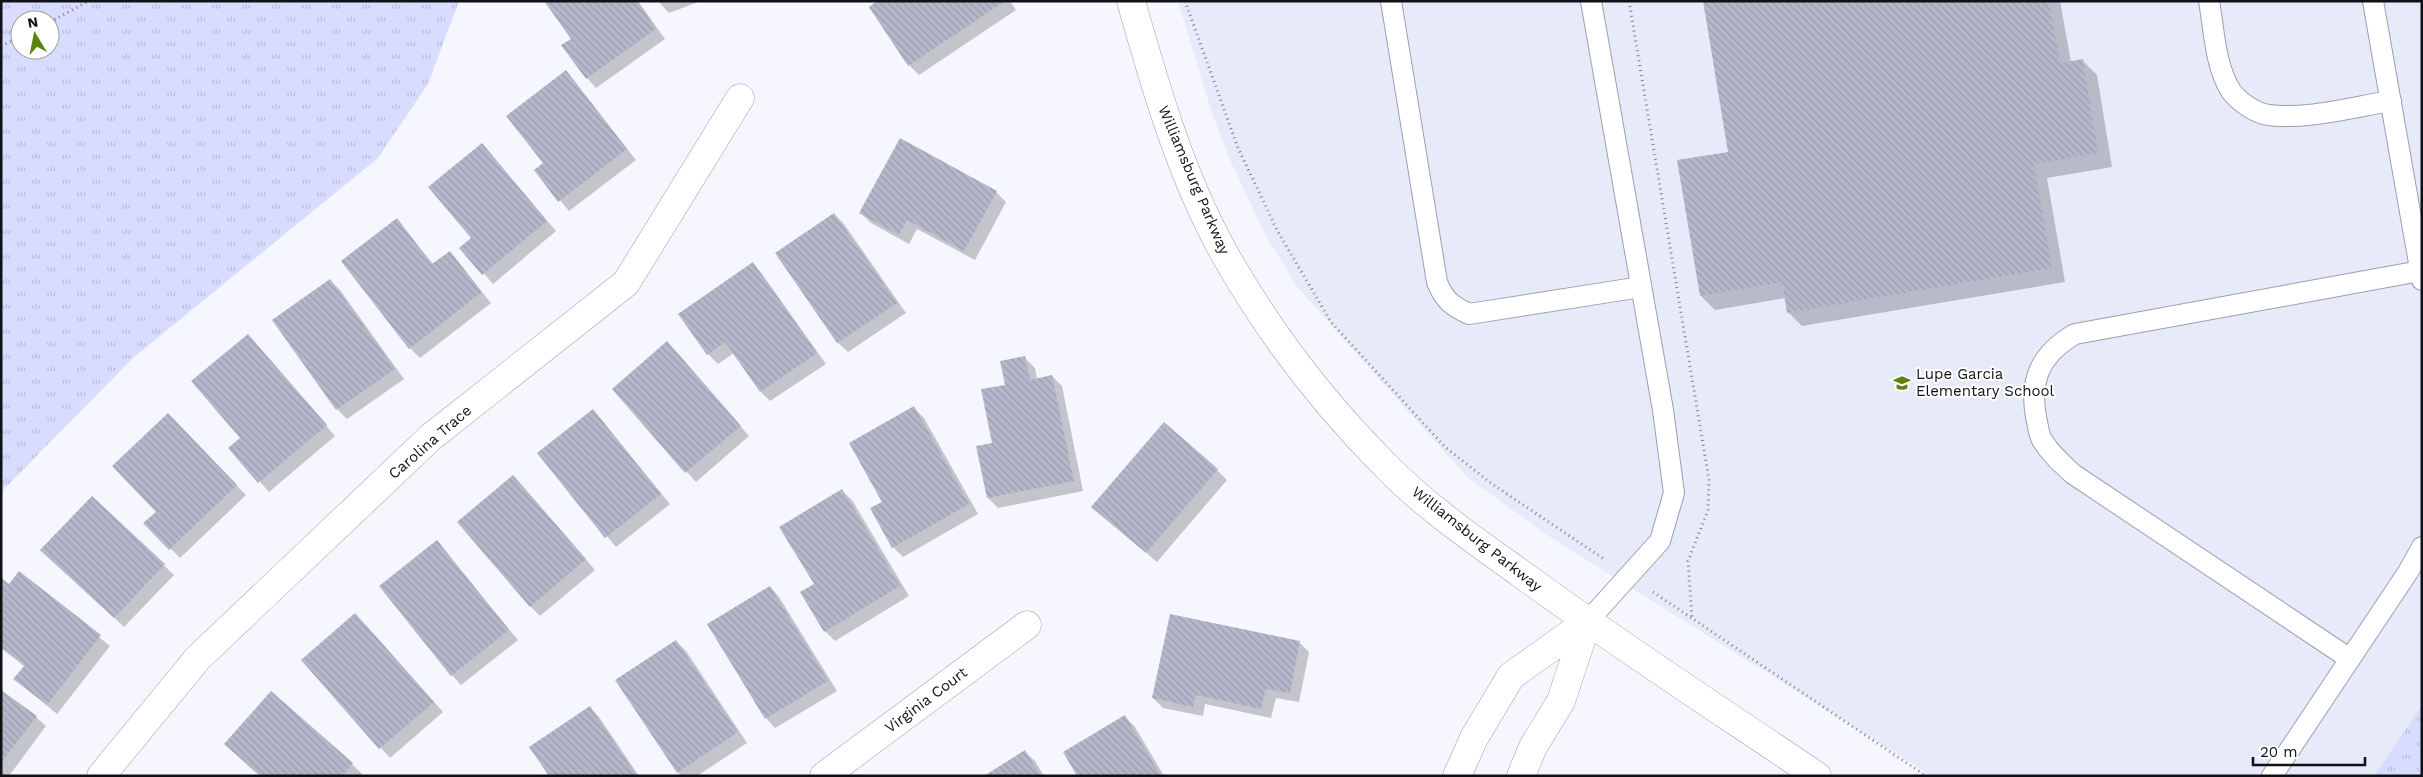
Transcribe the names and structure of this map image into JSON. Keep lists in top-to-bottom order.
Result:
{
  "streets": {
    "street": ["Williamsburg Parkway", "Carolina Trace", "Virginia Court"]
  },
  "places": {
    "school or university": ["Lupe Garcia Elementary School"]
  },
  "scale_bar": "20 m",
  "north": "top"
}
